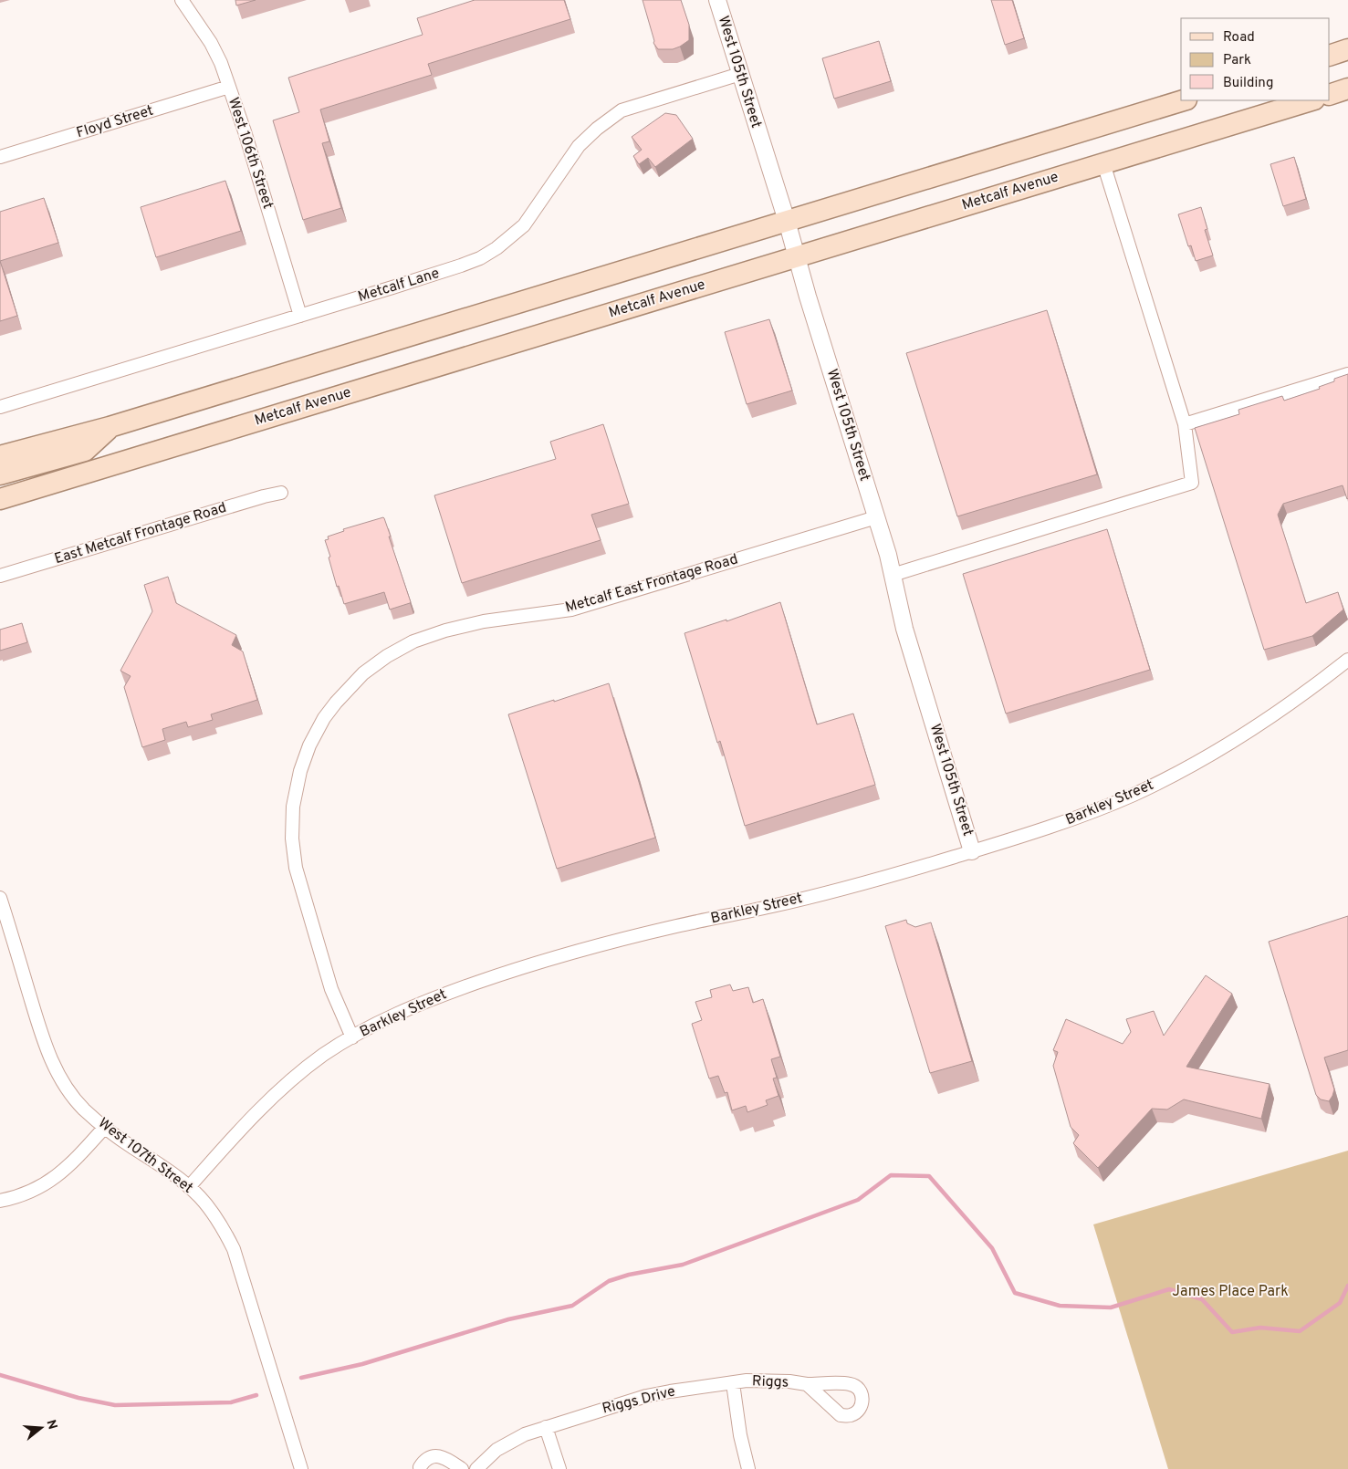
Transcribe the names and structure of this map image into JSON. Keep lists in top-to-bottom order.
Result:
{
  "streets": {
    "main road": ["Metcalf Avenue"],
    "street": [
      "West 105th Street",
      "Floyd Street",
      "West 106th Street",
      "Metcalf Lane",
      "East Metcalf Frontage Road",
      "Metcalf East Frontage Road",
      "Barkley Street",
      "West 107th Street",
      "Riggs",
      "Riggs Drive"
    ]
  },
  "crossings": [
    ["West 105th Street", "Metcalf Avenue"],
    ["West 105th Street", "Metcalf Lane"],
    ["West 105th Street", "Metcalf East Frontage Road"],
    ["West 105th Street", "Barkley Street"],
    ["Floyd Street", "West 106th Street"],
    ["West 106th Street", "Metcalf Lane"],
    ["Metcalf East Frontage Road", "Barkley Street"],
    ["Barkley Street", "West 107th Street"],
    ["Riggs", "Riggs Drive"]
  ],
  "parks": ["James Place Park"],
  "legend": ["Road", "Park", "Building"],
  "north": "right"
}
